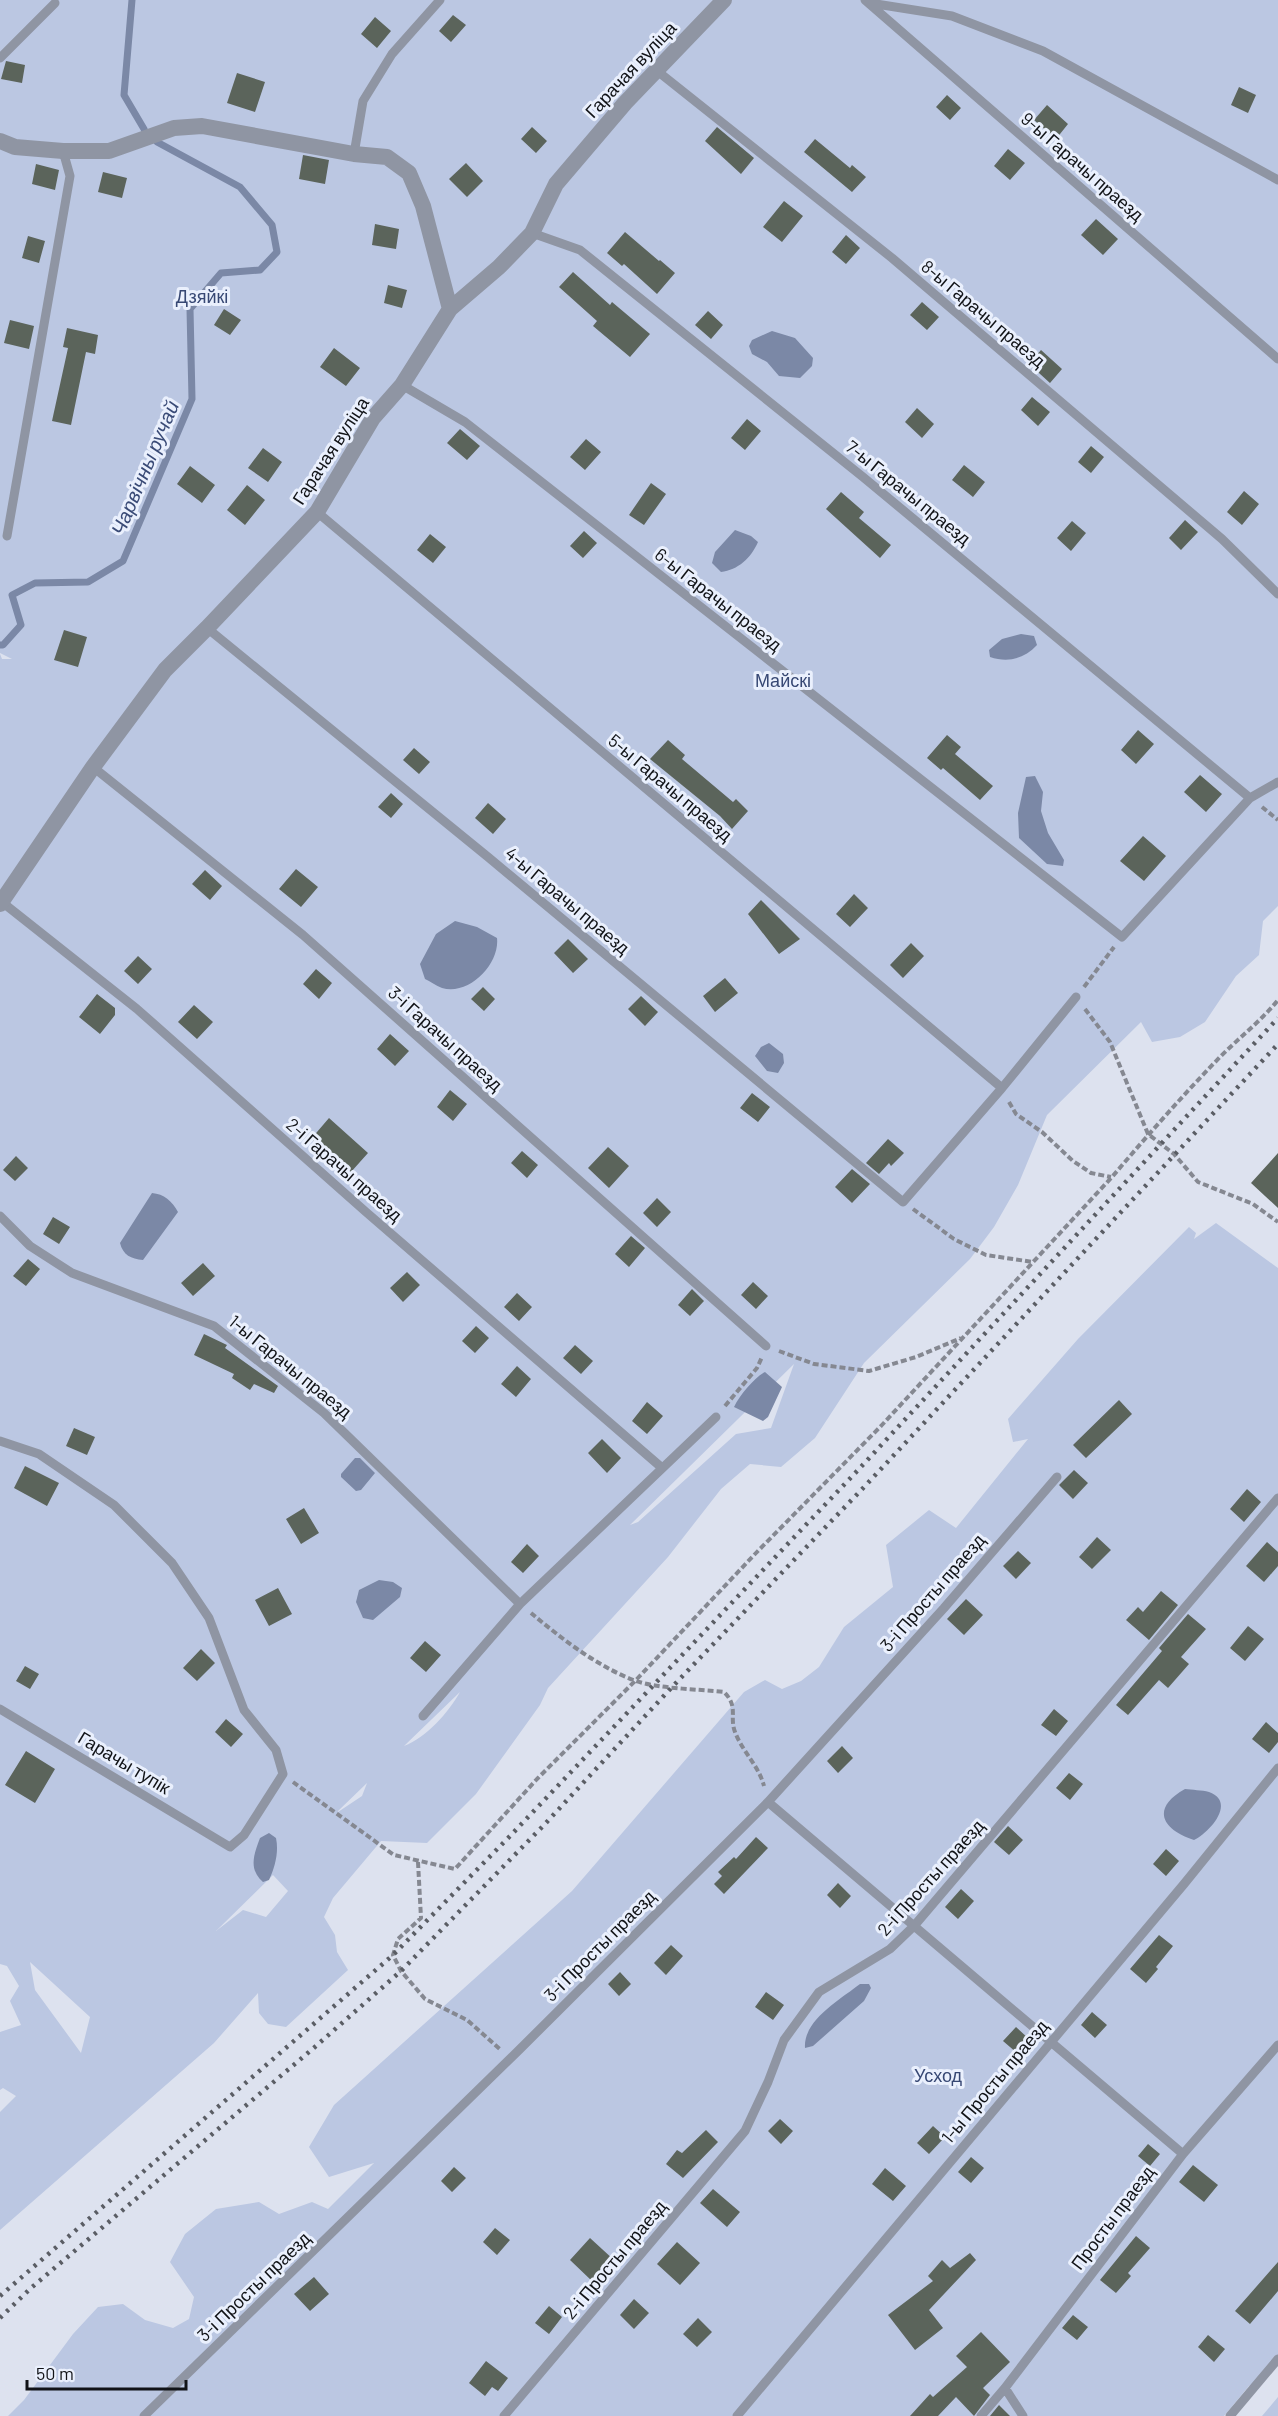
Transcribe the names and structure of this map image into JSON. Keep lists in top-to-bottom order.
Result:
{
  "streets": {
    "street": ["Гарачая вуліца"],
    "lane": [
      "9-ы Гарачы праезд",
      "8-ы Гарачы праезд",
      "7-ы Гарачы праезд",
      "6-ы Гарачы праезд",
      "5-ы Гарачы праезд",
      "4-ы Гарачы праезд",
      "3-і Гарачы праезд",
      "2-і Гарачы праезд",
      "1-ы Гарачы праезд",
      "3-і Просты праезд",
      "Гарачы тупік",
      "2-і Просты праезд",
      "1-ы Просты праезд",
      "Просты праезд"
    ]
  },
  "crossings": [
    ["Гарачая вуліца", "8-ы Гарачы праезд"],
    ["Гарачая вуліца", "7-ы Гарачы праезд"],
    ["Гарачая вуліца", "6-ы Гарачы праезд"],
    ["Гарачая вуліца", "5-ы Гарачы праезд"],
    ["Гарачая вуліца", "4-ы Гарачы праезд"],
    ["Гарачая вуліца", "3-і Гарачы праезд"],
    ["Гарачая вуліца", "2-і Гарачы праезд"]
  ],
  "water": ["Чарвічны ручай"],
  "parks": ["Дзяйкі", "Майскі", "Усход"],
  "scale_bar": "50 m"
}
